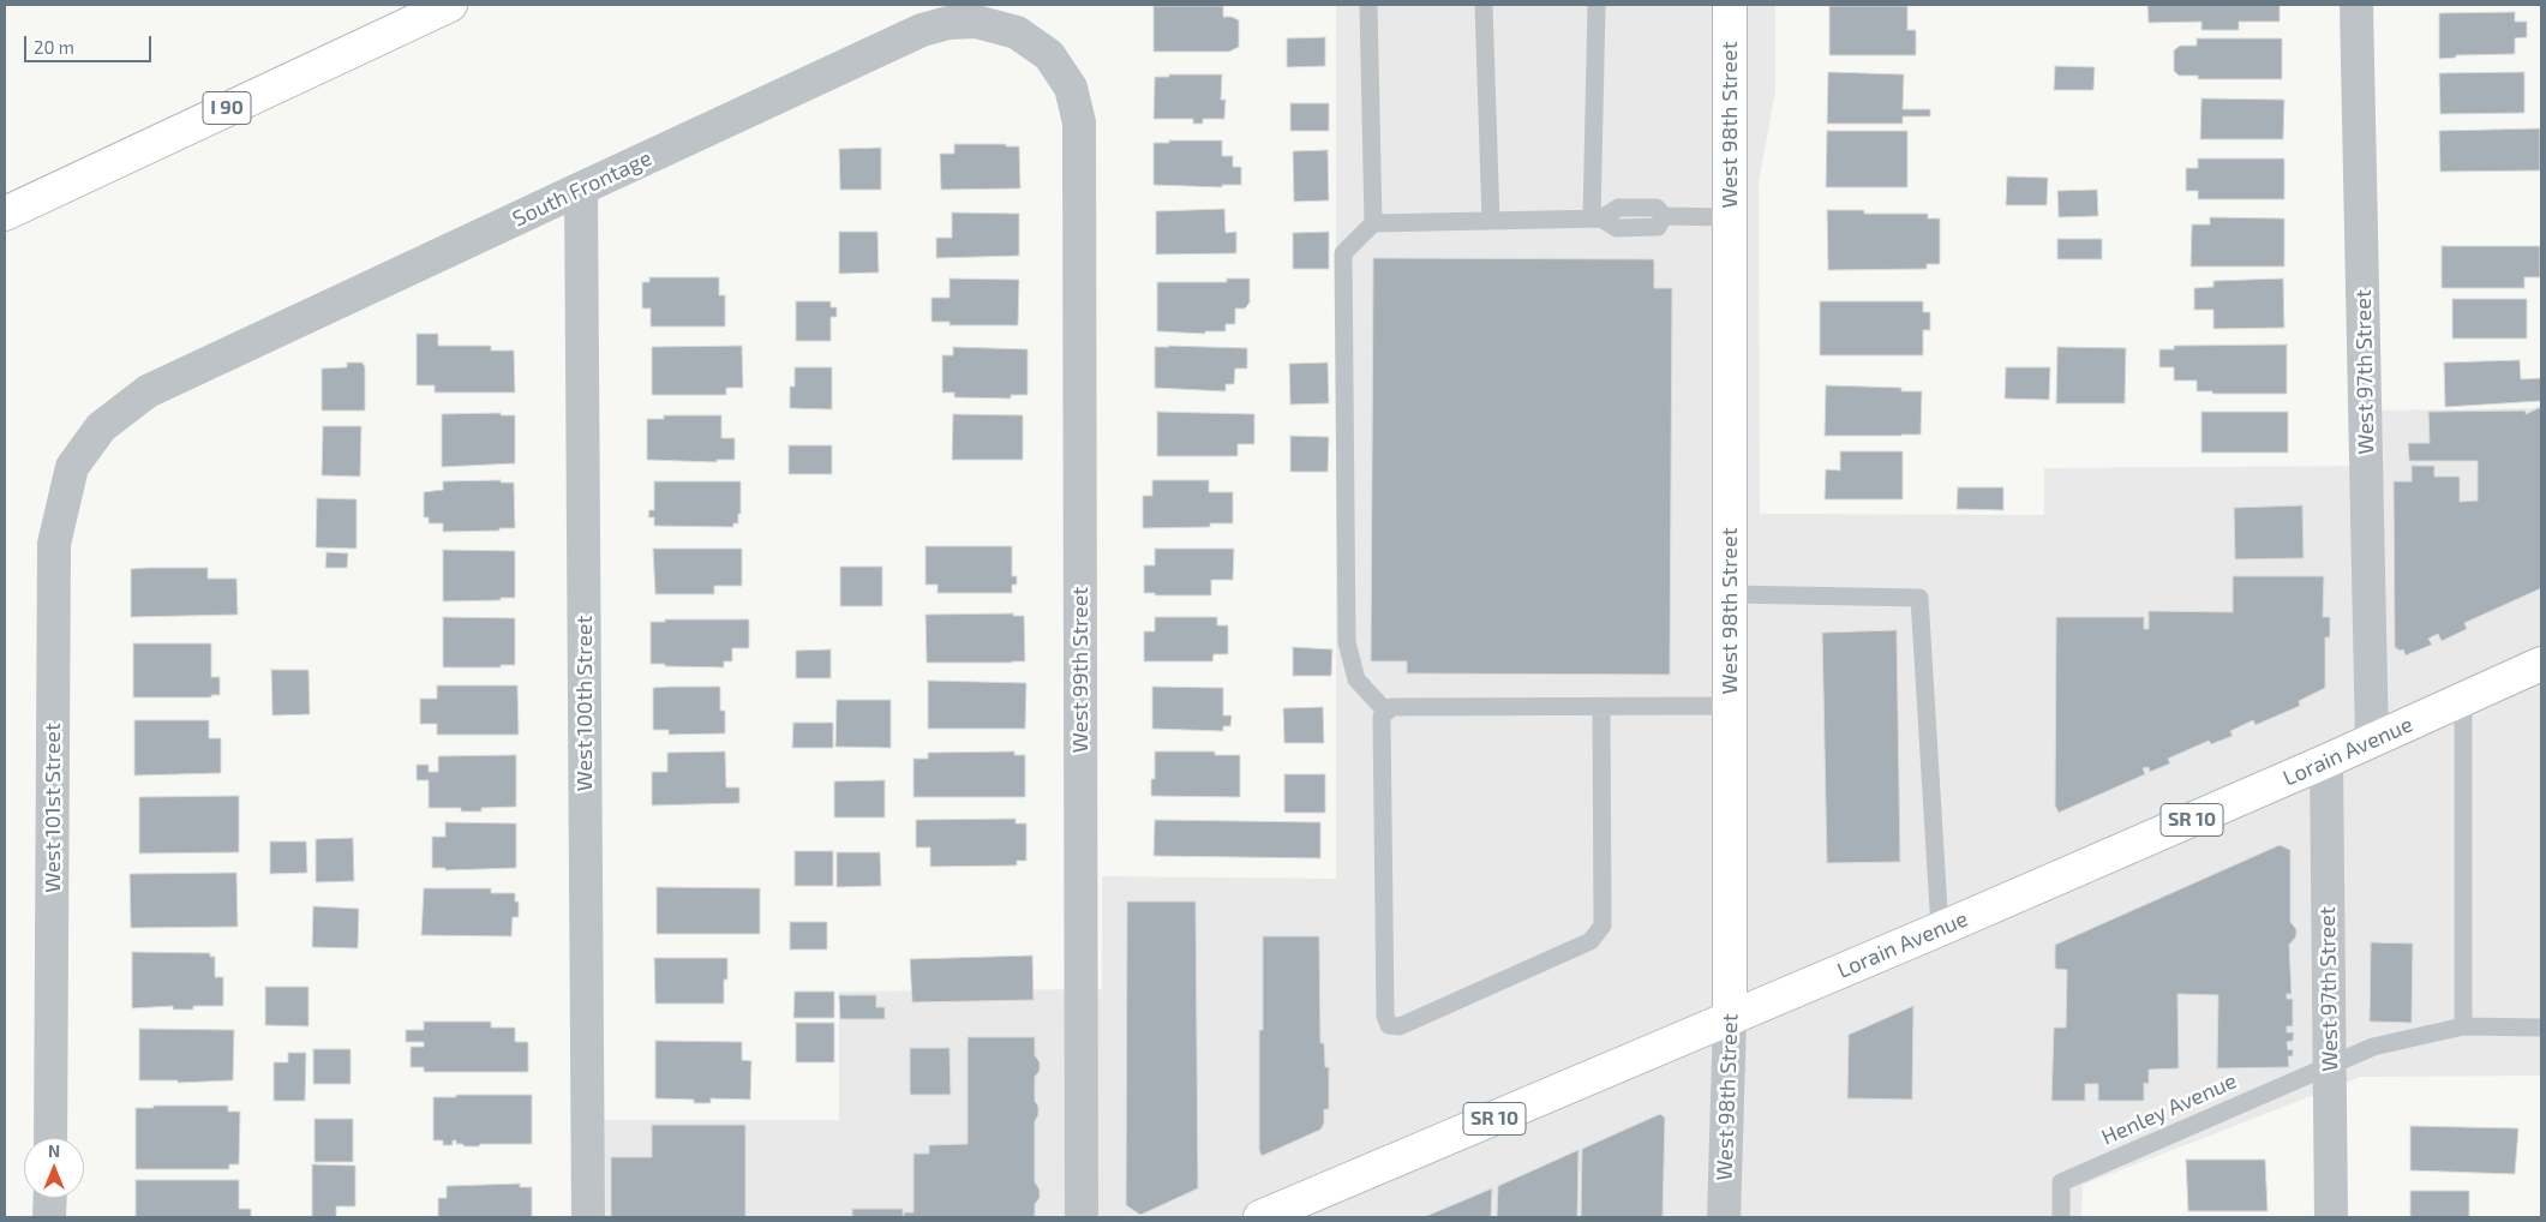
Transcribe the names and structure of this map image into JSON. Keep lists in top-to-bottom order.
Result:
{
  "streets": {
    "main road": [
      "I 90",
      "West 98th Street",
      "Lorain Avenue",
      "SR 10"
    ],
    "street": [
      "South Frontage",
      "West 97th Street",
      "West 99th Street",
      "West 100th Street",
      "West 101st Street"
    ],
    "lane": ["Henley Avenue"]
  },
  "crossings": [
    ["West 98th Street", "Lorain Avenue"],
    ["South Frontage", "West 99th Street"],
    ["South Frontage", "West 100th Street"],
    ["South Frontage", "West 101st Street"],
    ["West 97th Street", "Lorain Avenue"],
    ["West 97th Street", "Henley Avenue"]
  ],
  "scale_bar": "20 m",
  "north": "top"
}
